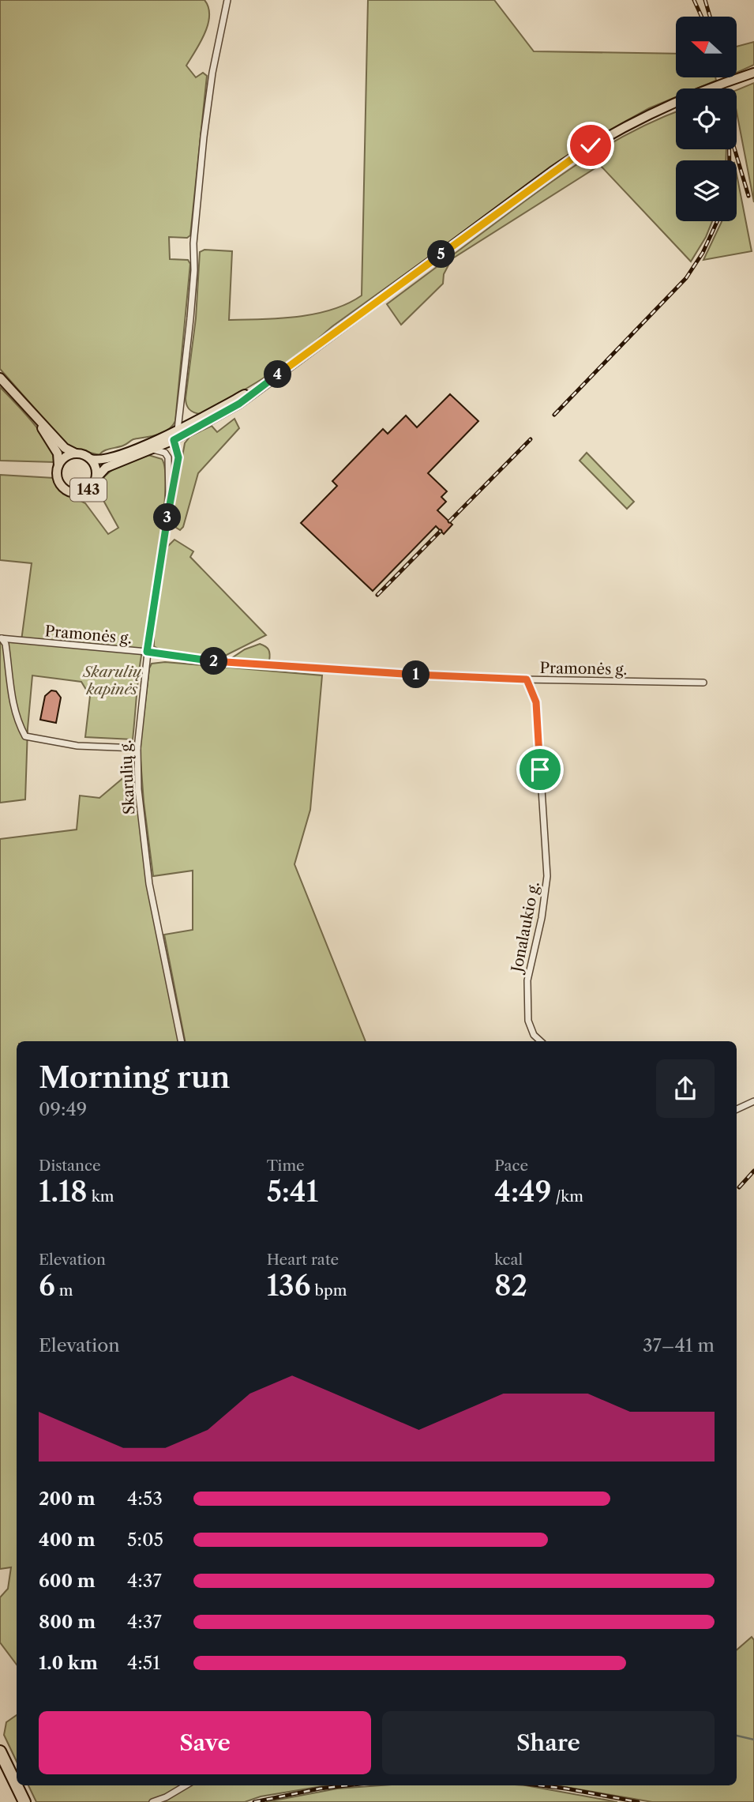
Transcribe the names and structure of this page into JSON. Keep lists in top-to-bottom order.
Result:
{
  "streets": {
    "main road": ["143"],
    "street": ["Pramonės g.", "Skarulių g.", "Jonalaukio g."]
  },
  "crossings": [
    ["143", "Skarulių g."],
    ["Pramonės g.", "Skarulių g."],
    ["Pramonės g.", "Jonalaukio g."]
  ],
  "parks": ["Skarulių kapinės"],
  "north": "left",
  "page": {
    "pins": [
      "5",
      "4",
      "3",
      "2",
      "1"
    ],
    "heading": ["Morning run", "09:49"],
    "stats": [
      ["Distance", "1.18 km"],
      ["Time", "5:41"],
      ["Pace", "4:49 /km"],
      ["Elevation", "6 m"],
      ["Heart rate", "136 bpm"],
      ["kcal", "82"]
    ],
    "chart": ["Elevation", "37–41 m"],
    "list": [
      {
        "name": "200 m",
        "note": "4:53"
      },
      {
        "name": "400 m",
        "note": "5:05"
      },
      {
        "name": "600 m",
        "note": "4:37"
      },
      {
        "name": "800 m",
        "note": "4:37"
      },
      {
        "name": "1.0 km",
        "note": "4:51"
      }
    ],
    "buttons": ["Save", "Share"]
  }
}
